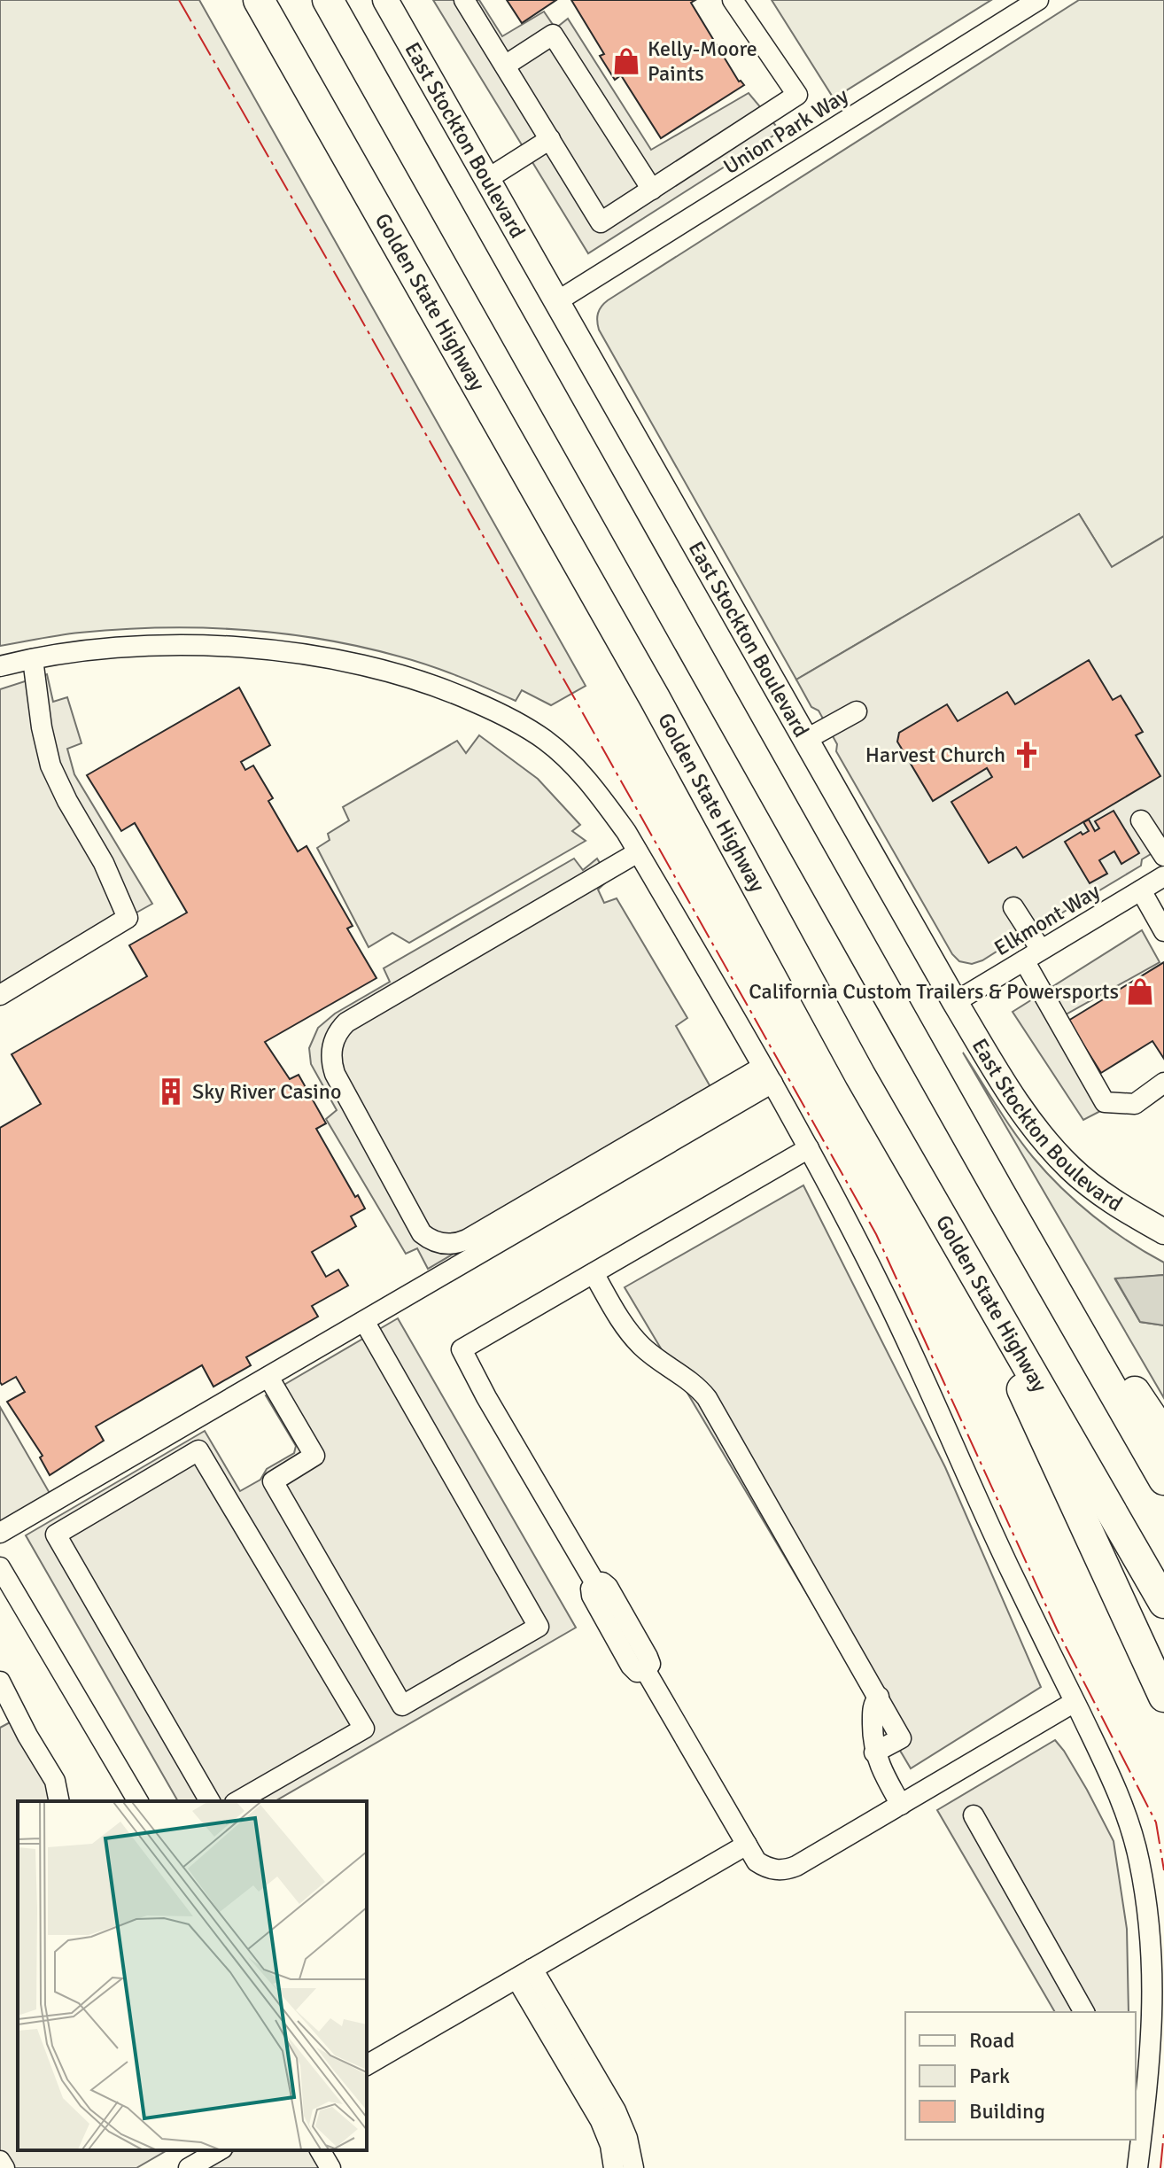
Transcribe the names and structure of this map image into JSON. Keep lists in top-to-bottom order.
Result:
{
  "streets": {
    "highway": ["Golden State Highway"],
    "main road": ["East Stockton Boulevard"],
    "street": ["Union Park Way", "Elkmont Way"]
  },
  "crossings": [
    ["Union Park Way", "East Stockton Boulevard"],
    ["East Stockton Boulevard", "Elkmont Way"]
  ],
  "places": {
    "shop": ["Kelly-Moore Paints", "California Custom Trailers & Powersports"],
    "church": ["Harvest Church"],
    "building": ["Sky River Casino"]
  },
  "legend": ["Road", "Park", "Building"]
}
